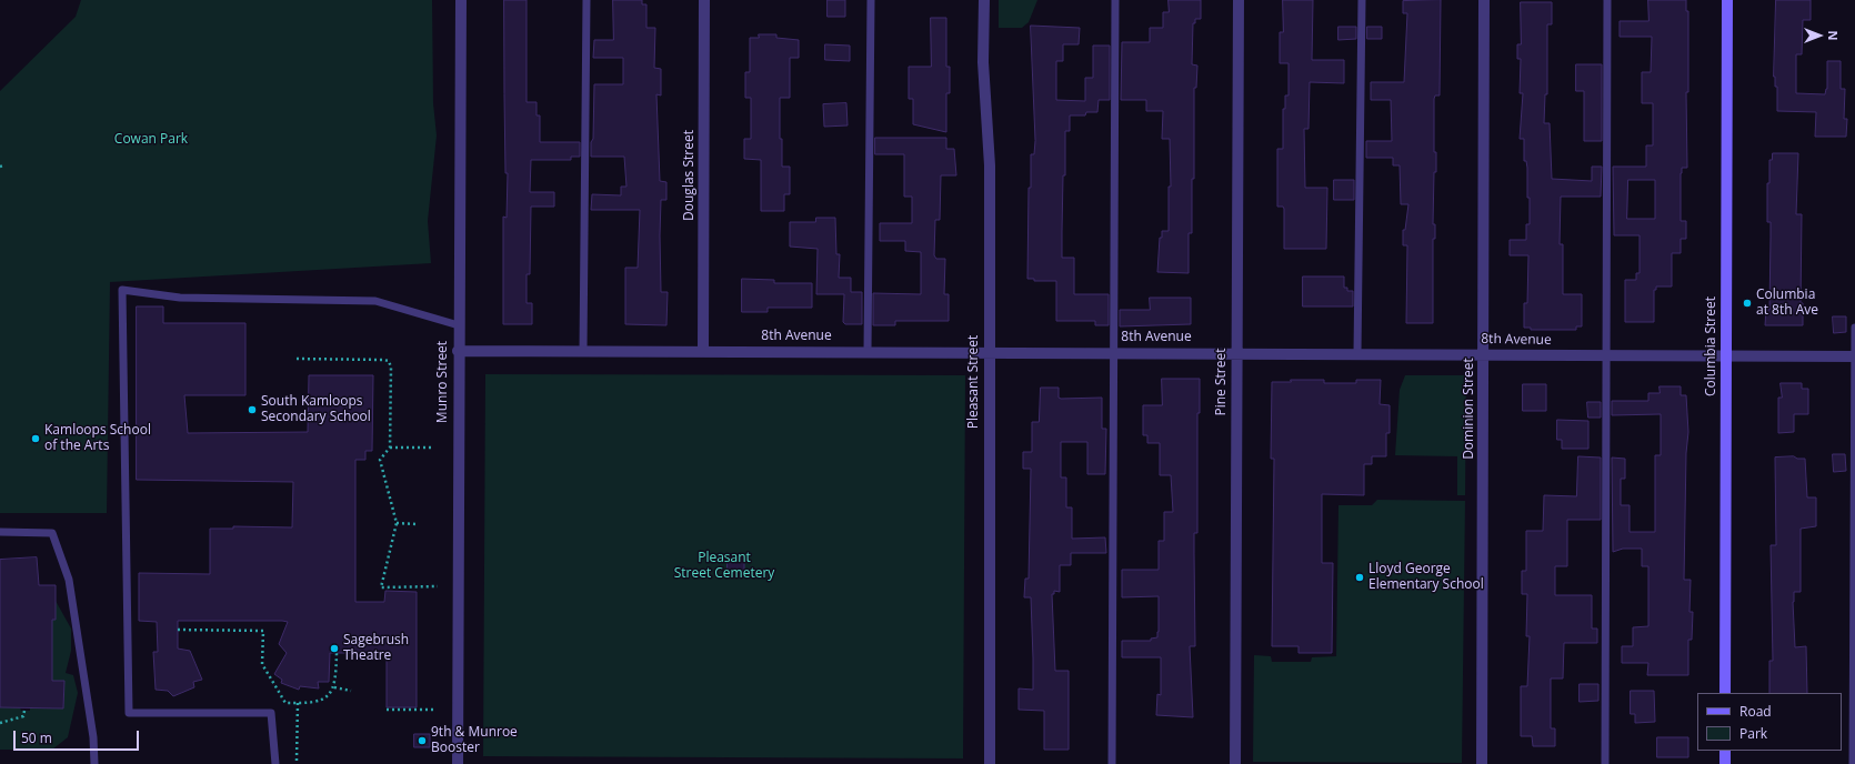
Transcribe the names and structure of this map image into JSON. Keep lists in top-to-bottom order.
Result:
{
  "streets": {
    "main road": ["Columbia Street"],
    "street": [
      "Douglas Street",
      "8th Avenue",
      "Munro Street",
      "Pleasant Street",
      "Pine Street",
      "Dominion Street"
    ]
  },
  "crossings": [
    ["Douglas Street", "8th Avenue"],
    ["8th Avenue", "Columbia Street"],
    ["8th Avenue", "Munro Street"],
    ["8th Avenue", "Pleasant Street"],
    ["8th Avenue", "Pine Street"],
    ["8th Avenue", "Dominion Street"]
  ],
  "parks": ["Cowan Park", "Pleasant Street Cemetery"],
  "places": [
    "Columbia at 8th Ave",
    "South Kamloops Secondary School",
    "Kamloops School of the Arts",
    "Lloyd George Elementary School",
    "Sagebrush Theatre",
    "9th & Munroe Booster"
  ],
  "legend": ["Road", "Park"],
  "scale_bar": "50 m",
  "north": "right"
}
